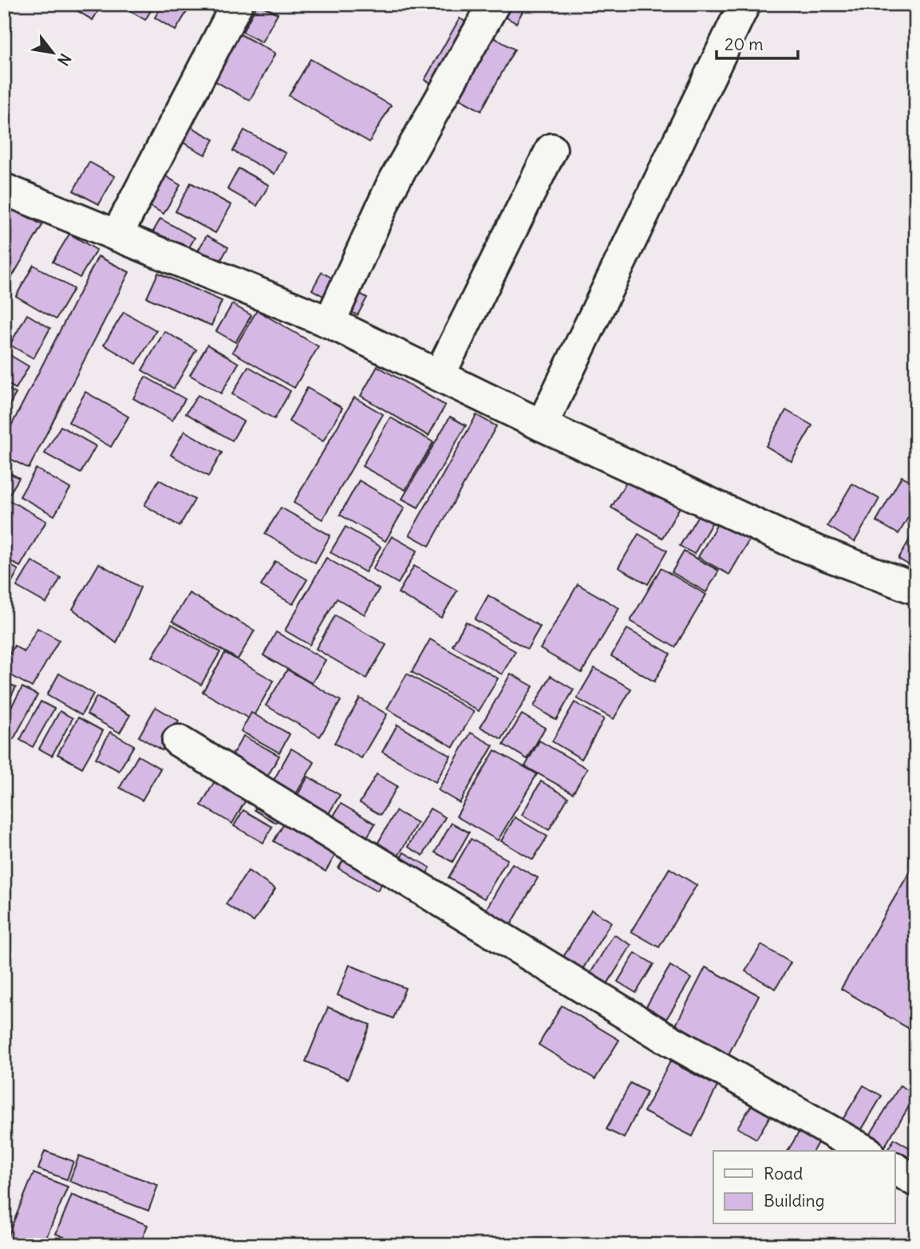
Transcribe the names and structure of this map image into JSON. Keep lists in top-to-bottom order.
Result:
{
  "legend": ["Road", "Building"],
  "scale_bar": "20 m",
  "north": "bottom right"
}
